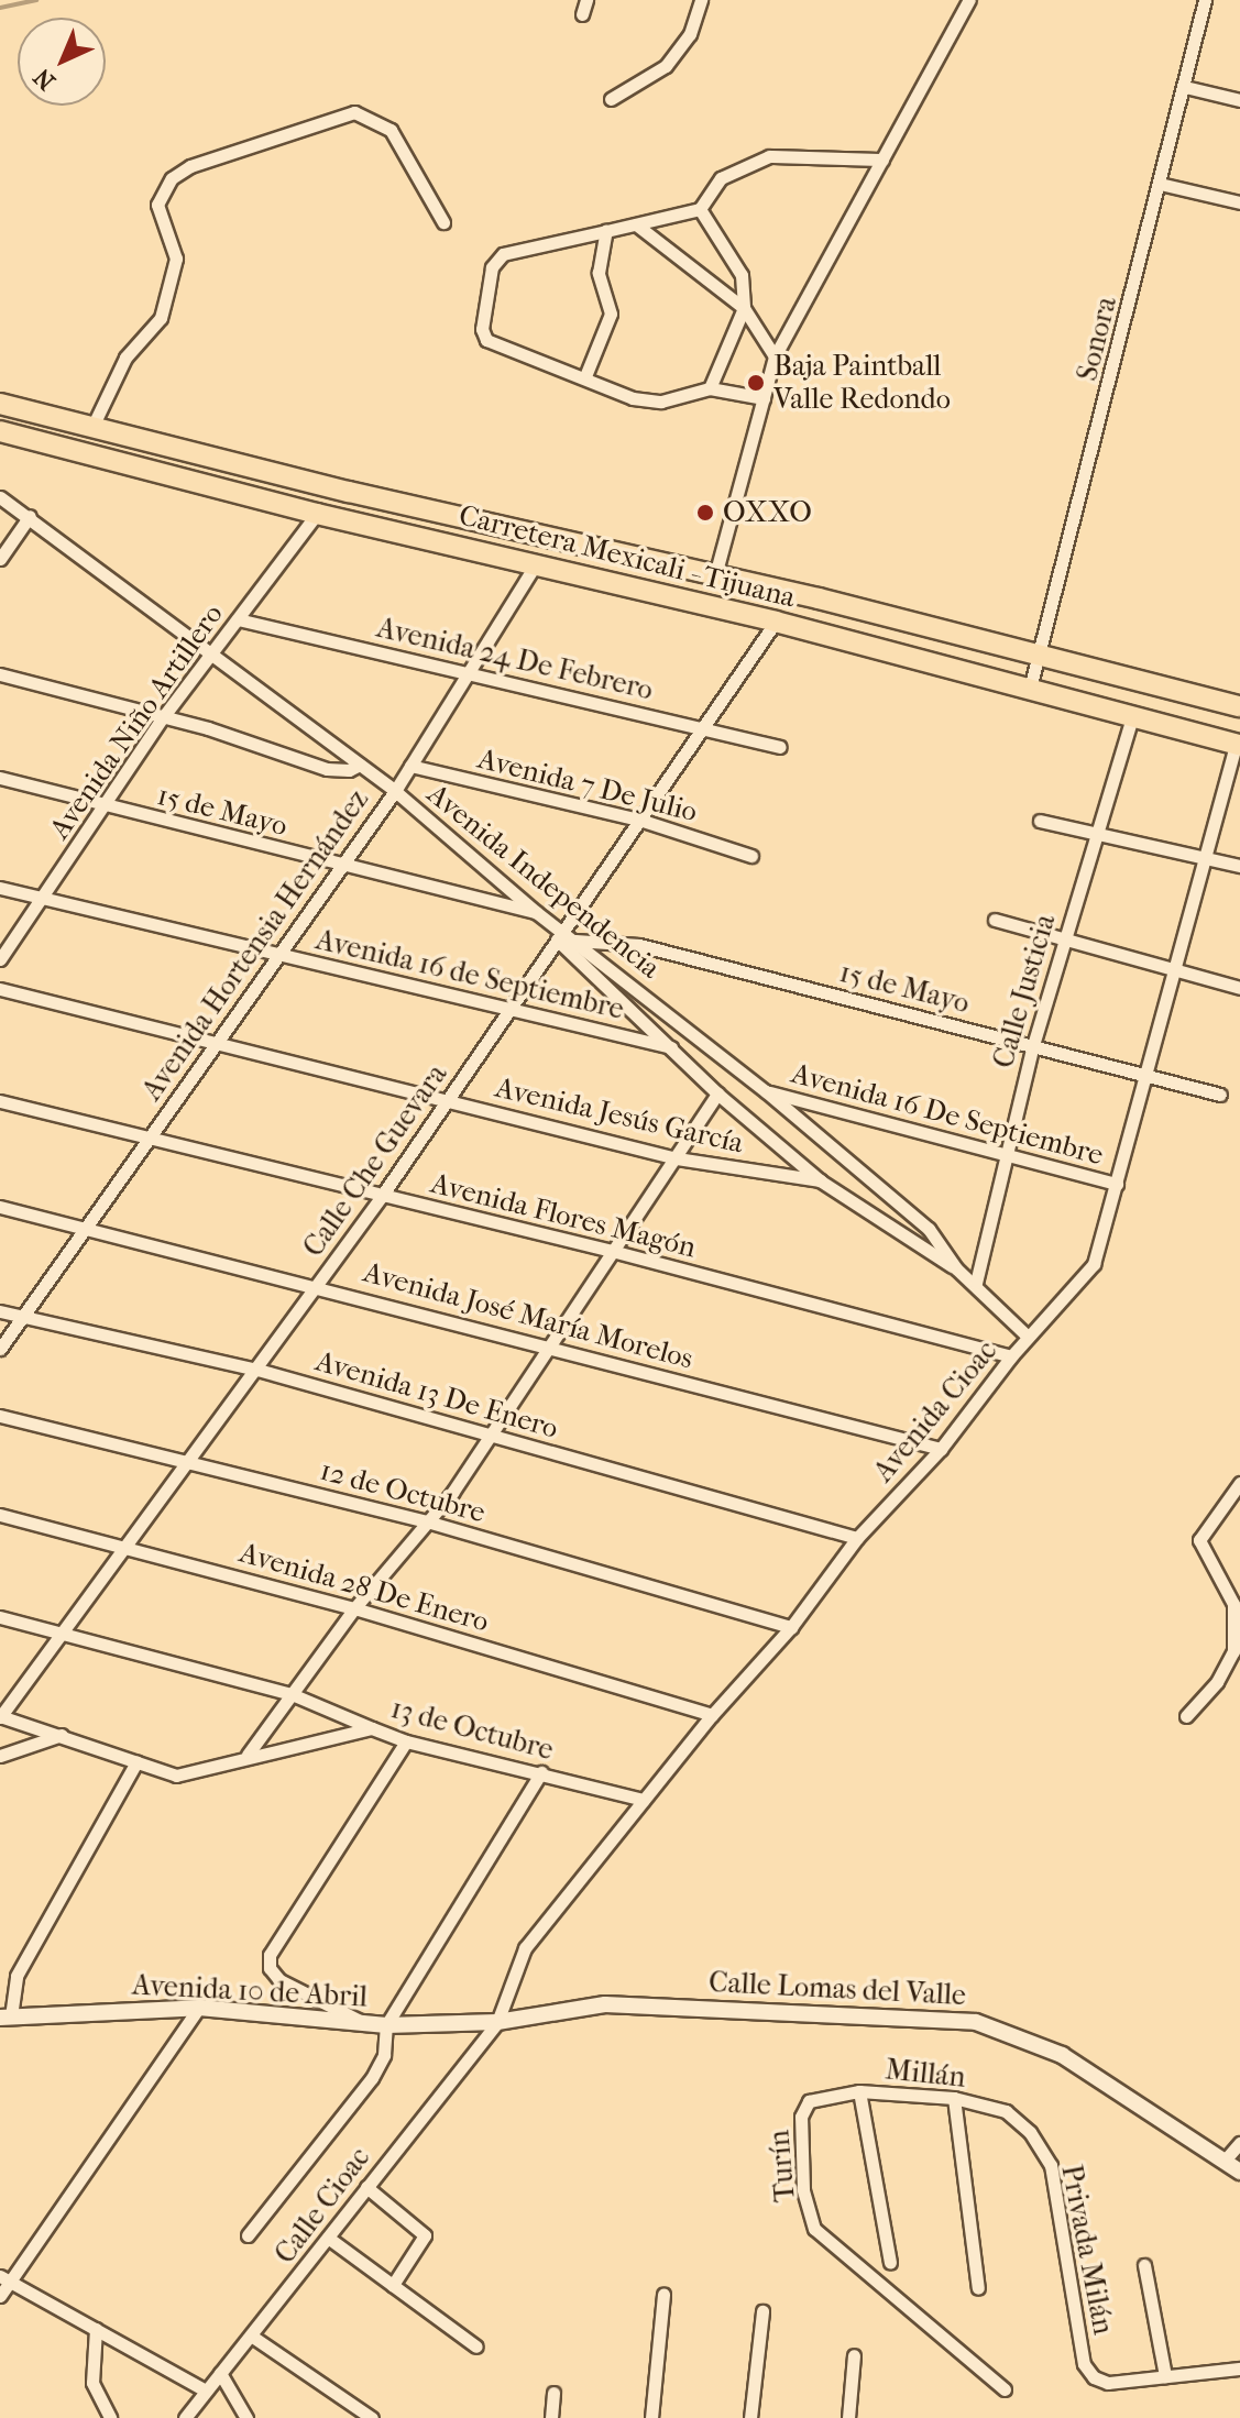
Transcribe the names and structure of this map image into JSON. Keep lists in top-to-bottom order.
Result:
{
  "streets": {
    "main road": ["Carretera Mexicali - Tijuana"],
    "street": [
      "Sonora",
      "Avenida 24 De Febrero",
      "Avenida Niño Artillero",
      "Avenida 7 De Julio",
      "15 de Mayo",
      "Avenida Independencia",
      "Avenida Hortensia Hernández",
      "Avenida 16 de Septiembre",
      "Calle Justicia",
      "Avenida 16 De Septiembre",
      "Avenida Jesús García",
      "Calle Che Guevara",
      "Avenida Flores Magón",
      "Avenida José María Morelos",
      "Avenida 13 De Enero",
      "Avenida Cioac",
      "12 de Octubre",
      "Avenida 28 De Enero",
      "13 de Octubre",
      "Calle Lomas del Valle",
      "Avenida 10 de Abril",
      "Millán",
      "Turín",
      "Calle Cioac",
      "Privada Milán"
    ]
  },
  "crossings": [
    ["Sonora", "Carretera Mexicali - Tijuana"],
    ["Carretera Mexicali - Tijuana", "Avenida Niño Artillero"],
    ["Carretera Mexicali - Tijuana", "Avenida Hortensia Hernández"],
    ["Carretera Mexicali - Tijuana", "Calle Justicia"],
    ["Carretera Mexicali - Tijuana", "Calle Che Guevara"],
    ["Carretera Mexicali - Tijuana", "Avenida Cioac"],
    ["Avenida 24 De Febrero", "Avenida Niño Artillero"],
    ["Avenida 24 De Febrero", "Avenida Hortensia Hernández"],
    ["Avenida 24 De Febrero", "Calle Che Guevara"],
    ["Avenida Niño Artillero", "15 de Mayo"],
    ["Avenida Niño Artillero", "Avenida Independencia"],
    ["Avenida Niño Artillero", "Avenida 16 de Septiembre"],
    ["Avenida 7 De Julio", "Avenida Hortensia Hernández"],
    ["Avenida 7 De Julio", "Calle Che Guevara"],
    ["15 de Mayo", "Avenida Independencia"],
    ["15 de Mayo", "Avenida Hortensia Hernández"],
    ["15 de Mayo", "Calle Justicia"],
    ["15 de Mayo", "Avenida Cioac"],
    ["Avenida Independencia", "Avenida Hortensia Hernández"],
    ["Avenida Independencia", "Calle Justicia"],
    ["Avenida Independencia", "Avenida 16 De Septiembre"],
    ["Avenida Independencia", "Calle Che Guevara"],
    ["Avenida Independencia", "Avenida Cioac"],
    ["Avenida Hortensia Hernández", "Avenida 16 de Septiembre"],
    ["Avenida Hortensia Hernández", "Avenida Jesús García"],
    ["Avenida Hortensia Hernández", "Avenida Flores Magón"],
    ["Avenida Hortensia Hernández", "Avenida José María Morelos"],
    ["Avenida Hortensia Hernández", "Avenida 13 De Enero"],
    ["Avenida 16 de Septiembre", "Calle Che Guevara"],
    ["Calle Justicia", "Avenida 16 De Septiembre"],
    ["Avenida 16 De Septiembre", "Avenida Cioac"],
    ["Avenida Jesús García", "Calle Che Guevara"],
    ["Calle Che Guevara", "Avenida Flores Magón"],
    ["Calle Che Guevara", "Avenida José María Morelos"],
    ["Calle Che Guevara", "Avenida 13 De Enero"],
    ["Calle Che Guevara", "12 de Octubre"],
    ["Calle Che Guevara", "Avenida 28 De Enero"],
    ["Calle Che Guevara", "13 de Octubre"],
    ["Avenida Flores Magón", "Avenida Cioac"],
    ["Avenida José María Morelos", "Avenida Cioac"],
    ["Avenida 13 De Enero", "Avenida Cioac"],
    ["Avenida Cioac", "12 de Octubre"],
    ["Avenida Cioac", "Avenida 28 De Enero"],
    ["Avenida Cioac", "13 de Octubre"],
    ["Avenida Cioac", "Calle Lomas del Valle"],
    ["Avenida Cioac", "Avenida 10 de Abril"],
    ["Avenida Cioac", "Calle Cioac"],
    ["Calle Lomas del Valle", "Avenida 10 de Abril"],
    ["Calle Lomas del Valle", "Calle Cioac"],
    ["Avenida 10 de Abril", "Calle Cioac"],
    ["Millán", "Turín"],
    ["Millán", "Privada Milán"]
  ],
  "places": ["Baja Paintball Valle Redondo", "OXXO"],
  "north": "bottom left"
}
